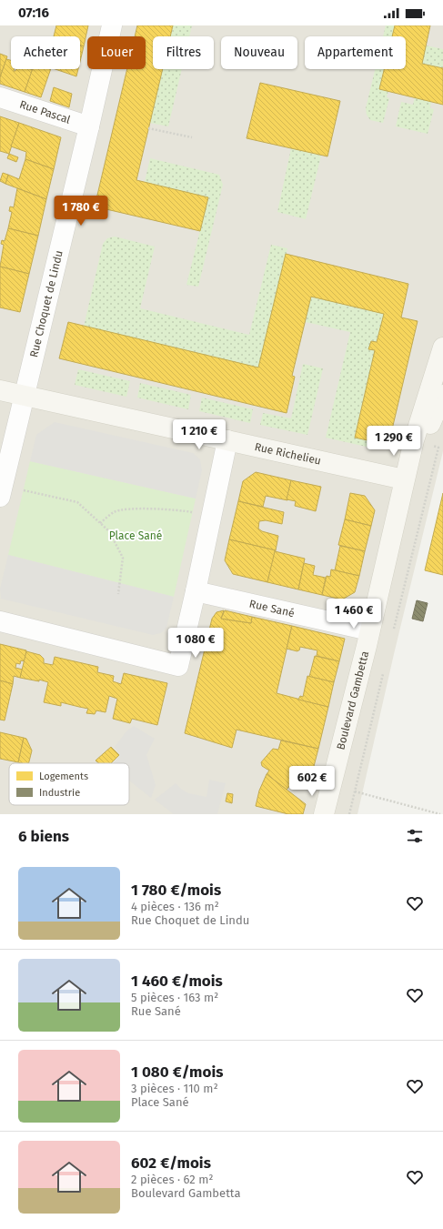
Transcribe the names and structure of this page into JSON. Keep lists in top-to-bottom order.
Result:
{
  "streets": {
    "street": [
      "Rue Pascal",
      "Rue Choquet de Lindu",
      "Rue Richelieu",
      "Rue Sané",
      "Boulevard Gambetta"
    ]
  },
  "crossings": [
    ["Rue Pascal", "Rue Choquet de Lindu"],
    ["Rue Choquet de Lindu", "Rue Richelieu"],
    ["Rue Richelieu", "Boulevard Gambetta"],
    ["Rue Sané", "Boulevard Gambetta"]
  ],
  "parks": ["Place Sané"],
  "legend": ["Logements", "Industrie"],
  "page": {
    "status": "07:16",
    "chip": [
      "Acheter",
      "Louer",
      "Filtres",
      "Nouveau",
      "Appartement"
    ],
    "price": [
      "1 780 €",
      "1 210 €",
      "1 290 €",
      "1 460 €",
      "1 080 €",
      "602 €"
    ],
    "heading": "6 biens",
    "list": [
      {
        "name": "1 780 €/mois",
        "note": "4 pièces · 136 m² · Rue Choquet de Lindu"
      },
      {
        "name": "1 460 €/mois",
        "note": "5 pièces · 163 m² · Rue Sané"
      },
      {
        "name": "1 080 €/mois",
        "note": "3 pièces · 110 m² · Place Sané"
      },
      {
        "name": "602 €/mois",
        "note": "2 pièces · 62 m² · Boulevard Gambetta"
      }
    ]
  }
}
